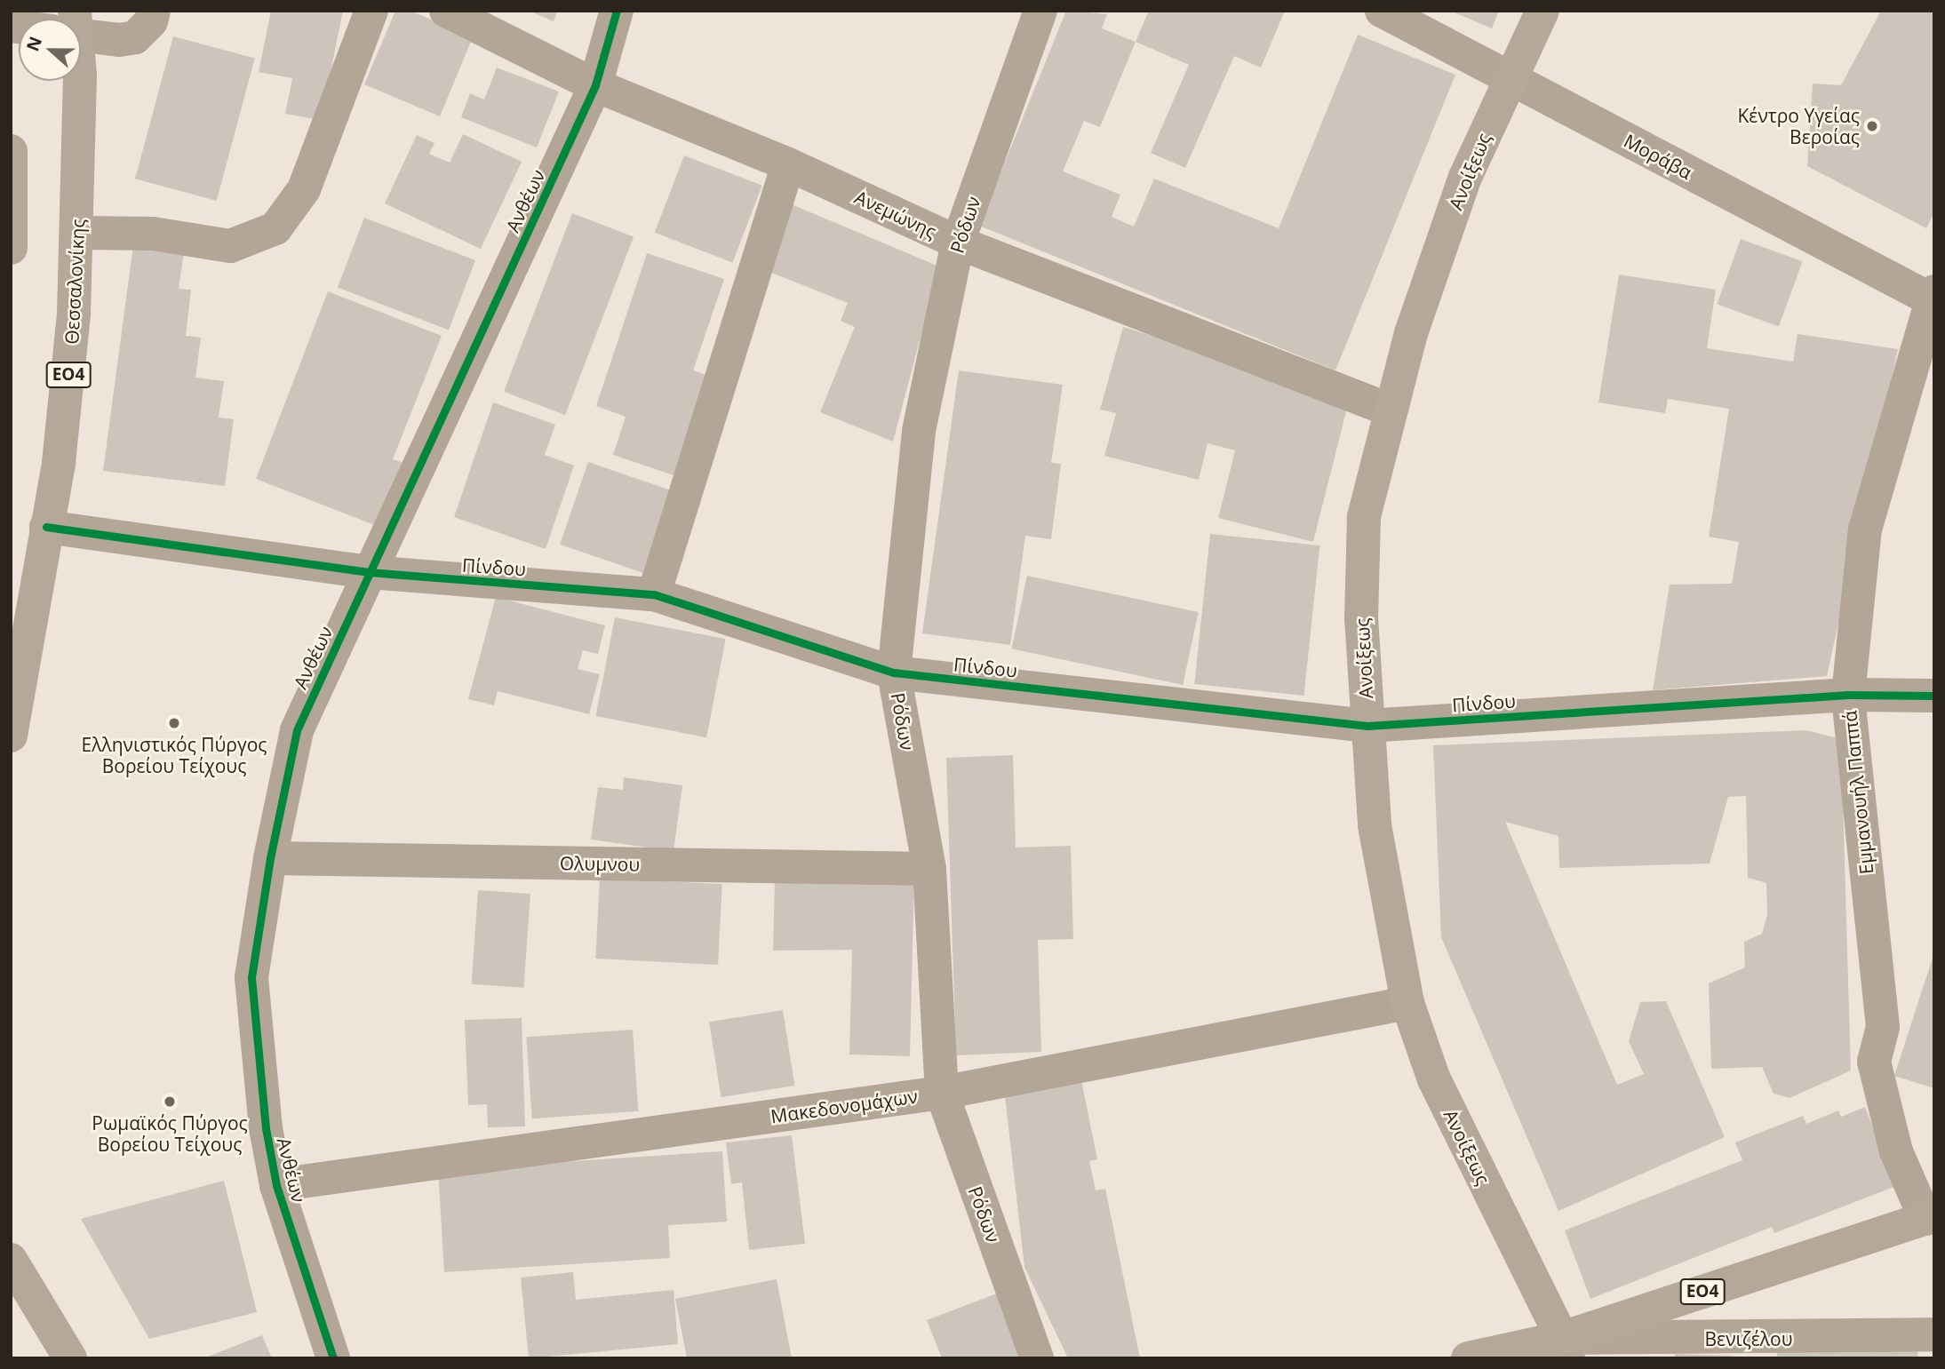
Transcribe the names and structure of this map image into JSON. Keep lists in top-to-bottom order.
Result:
{
  "streets": {
    "main road": ["Ανοίξεως", "Θεσσαλονίκης", "ΕΟ4"],
    "street": [
      "Μοράβα",
      "Ανθέων",
      "Ανεμώνης",
      "Ρόδων",
      "Πίνδου",
      "Εμμανουήλ Παππά",
      "Ολυμνου",
      "Μακεδονομάχων",
      "Βενιζέλου"
    ]
  },
  "crossings": [
    ["Μοράβα", "Ανοίξεως"],
    ["Μοράβα", "Εμμανουήλ Παππά"],
    ["Ανοίξεως", "Ανεμώνης"],
    ["Ανοίξεως", "ΕΟ4"],
    ["Ανοίξεως", "Πίνδου"],
    ["Ανοίξεως", "Μακεδονομάχων"],
    ["Ανοίξεως", "Βενιζέλου"],
    ["Ανθέων", "Ανεμώνης"],
    ["Ανθέων", "Πίνδου"],
    ["Ανθέων", "Ολυμνου"],
    ["Ανθέων", "Μακεδονομάχων"],
    ["Ανεμώνης", "Ρόδων"],
    ["Ρόδων", "Πίνδου"],
    ["Ρόδων", "Ολυμνου"],
    ["Ρόδων", "Μακεδονομάχων"],
    ["Θεσσαλονίκης", "Πίνδου"],
    ["ΕΟ4", "Εμμανουήλ Παππά"],
    ["ΕΟ4", "Βενιζέλου"],
    ["Πίνδου", "Εμμανουήλ Παππά"]
  ],
  "places": ["Κέντρο Υγείας Βεροίας", "Ελληνιστικός Πύργος Βορείου Τείχους", "Ρωμαϊκός Πύργος Βορείου Τείχους"],
  "north": "left"
}
